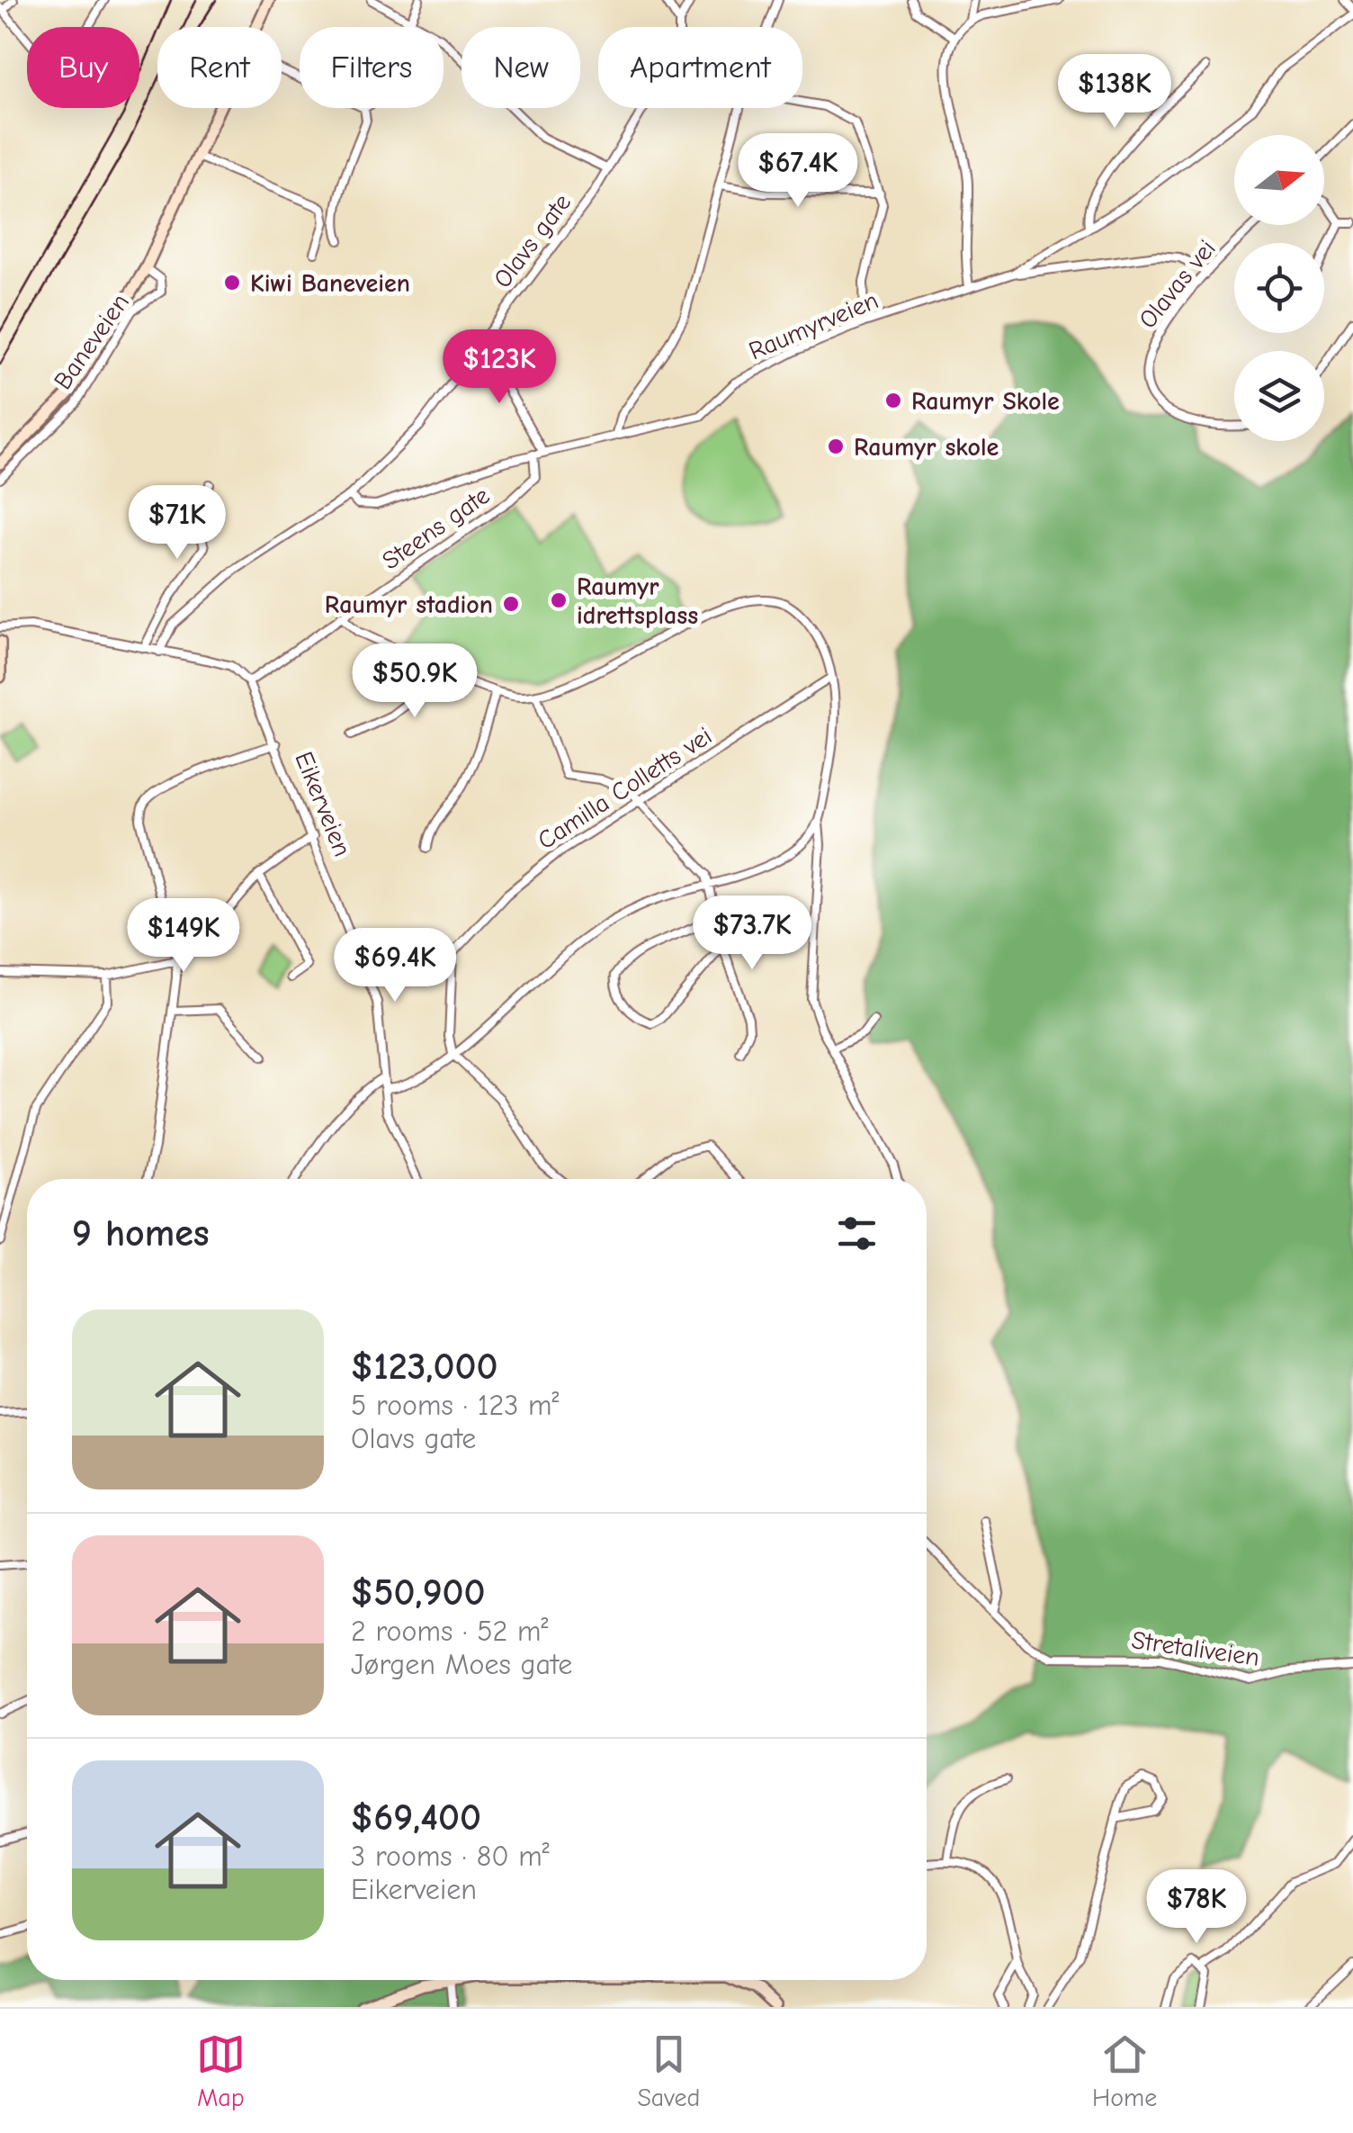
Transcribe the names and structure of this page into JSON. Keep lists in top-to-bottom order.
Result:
{
  "streets": {
    "main road": ["Baneveien"],
    "street": [
      "Olavs gate",
      "Olavas vei",
      "Raumyrveien",
      "Steens gate",
      "Camilla Colletts vei",
      "Eikerveien",
      "Stretaliveien"
    ]
  },
  "crossings": [
    ["Olavs gate", "Raumyrveien"],
    ["Raumyrveien", "Steens gate"],
    ["Steens gate", "Eikerveien"]
  ],
  "places": [
    "Kiwi Baneveien",
    "Raumyr Skole",
    "Raumyr skole",
    "Raumyr idrettsplass",
    "Raumyr stadion"
  ],
  "north": "right",
  "page": {
    "chip": [
      "Buy",
      "Rent",
      "Filters",
      "New",
      "Apartment"
    ],
    "price": [
      "$138K",
      "$67.4K",
      "$123K",
      "$71K",
      "$50.9K",
      "$73.7K",
      "$149K",
      "$69.4K",
      "$78K"
    ],
    "heading": "9 homes",
    "list": [
      {
        "name": "$123,000",
        "note": "5 rooms · 123 m² · Olavs gate"
      },
      {
        "name": "$50,900",
        "note": "2 rooms · 52 m² · Jørgen Moes gate"
      },
      {
        "name": "$69,400",
        "note": "3 rooms · 80 m² · Eikerveien"
      }
    ],
    "tabs": ["Map", "Saved", "Home"]
  }
}
